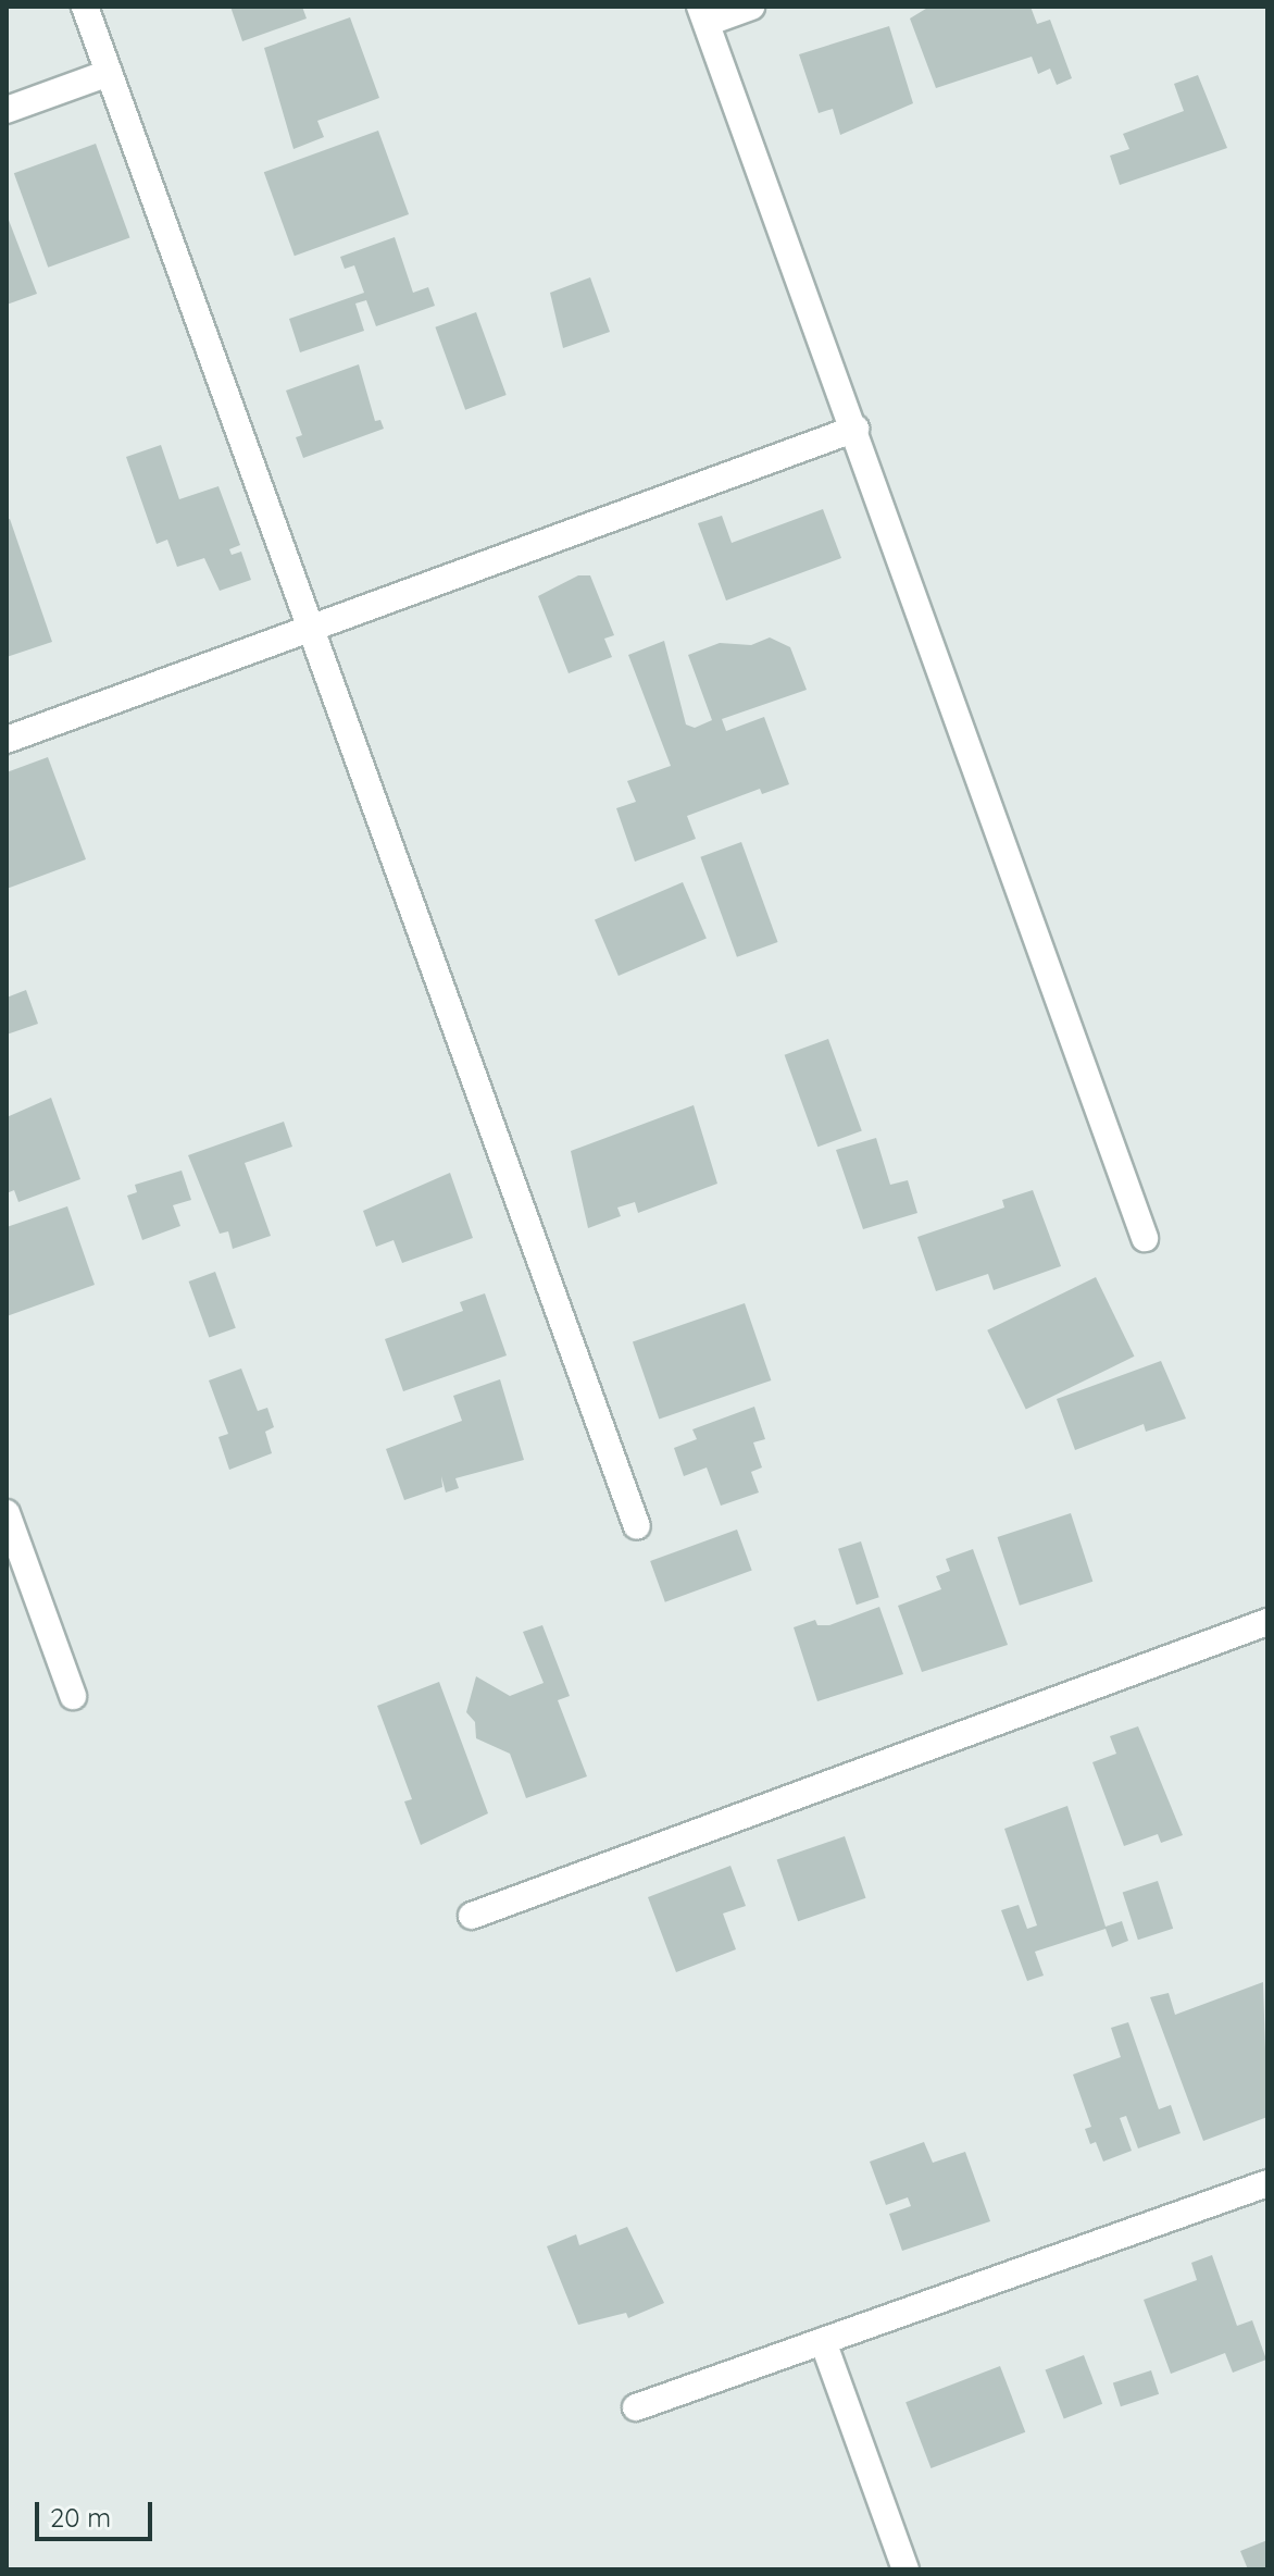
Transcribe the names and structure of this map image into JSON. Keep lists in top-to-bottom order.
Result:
{
  "scale_bar": "20 m"
}
